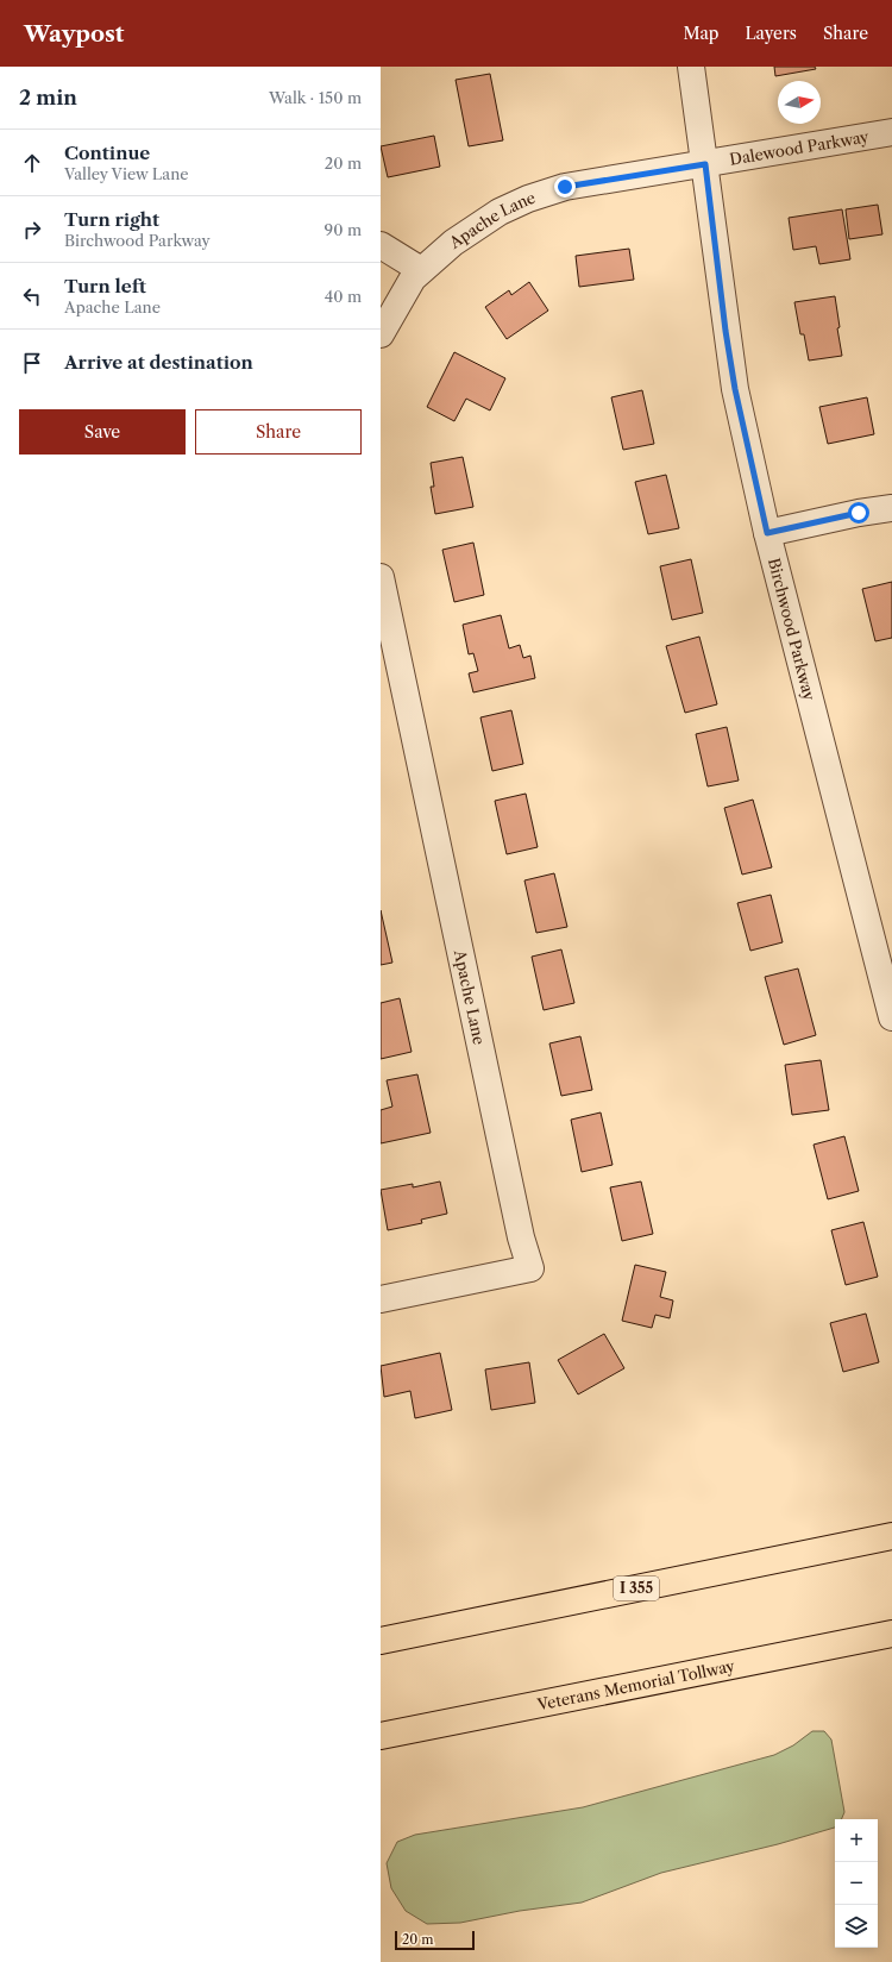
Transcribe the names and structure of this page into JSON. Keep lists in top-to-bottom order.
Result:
{
  "streets": {
    "highway": ["I 355", "Veterans Memorial Tollway"],
    "street": ["Dalewood Parkway", "Apache Lane", "Birchwood Parkway"]
  },
  "crossings": [
    ["Dalewood Parkway", "Apache Lane"],
    ["Dalewood Parkway", "Birchwood Parkway"],
    ["Apache Lane", "Birchwood Parkway"]
  ],
  "scale_bar": "20 m",
  "north": "right",
  "page": {
    "header": "Waypost",
    "nav": ["Map", "Layers", "Share"],
    "heading": ["2 min", "Walk · 150 m"],
    "list": [
      ["Continue", "Valley View Lane", "20 m"],
      ["Turn right", "Birchwood Parkway", "90 m"],
      ["Turn left", "Apache Lane", "40 m"],
      "Arrive at destination"
    ],
    "buttons": ["Save", "Share"],
    "map_buttons": ["+", "−"],
    "scale": "20 m"
  }
}
